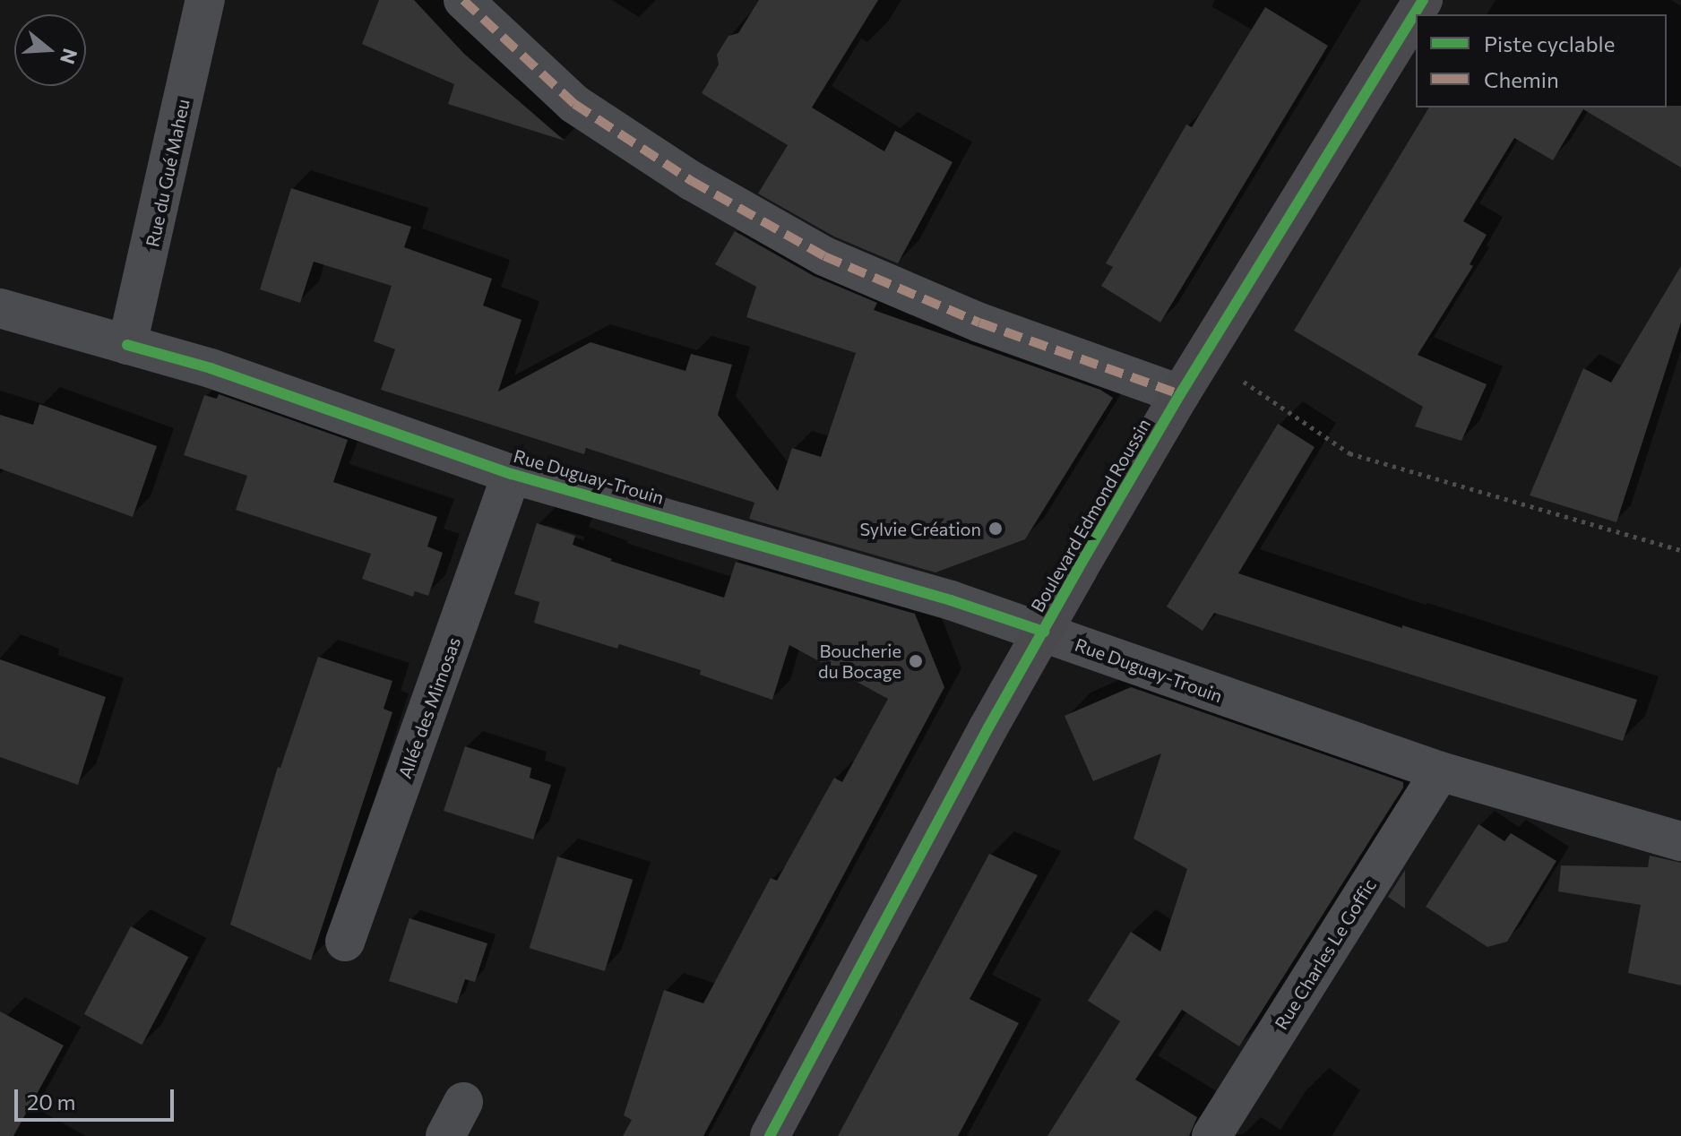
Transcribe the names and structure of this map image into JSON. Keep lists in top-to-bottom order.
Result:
{
  "streets": {
    "street": [
      "Rue du Gué Maheu",
      "Rue Duguay-Trouin",
      "Boulevard Edmond Roussin",
      "Allée des Mimosas",
      "Rue Charles Le Goffic"
    ]
  },
  "crossings": [
    ["Rue du Gué Maheu", "Rue Duguay-Trouin"],
    ["Rue Duguay-Trouin", "Boulevard Edmond Roussin"],
    ["Rue Duguay-Trouin", "Allée des Mimosas"],
    ["Rue Duguay-Trouin", "Rue Charles Le Goffic"]
  ],
  "places": ["Sylvie Création", "Boucherie du Bocage"],
  "legend": ["Piste cyclable", "Chemin"],
  "scale_bar": "20 m",
  "north": "right"
}
